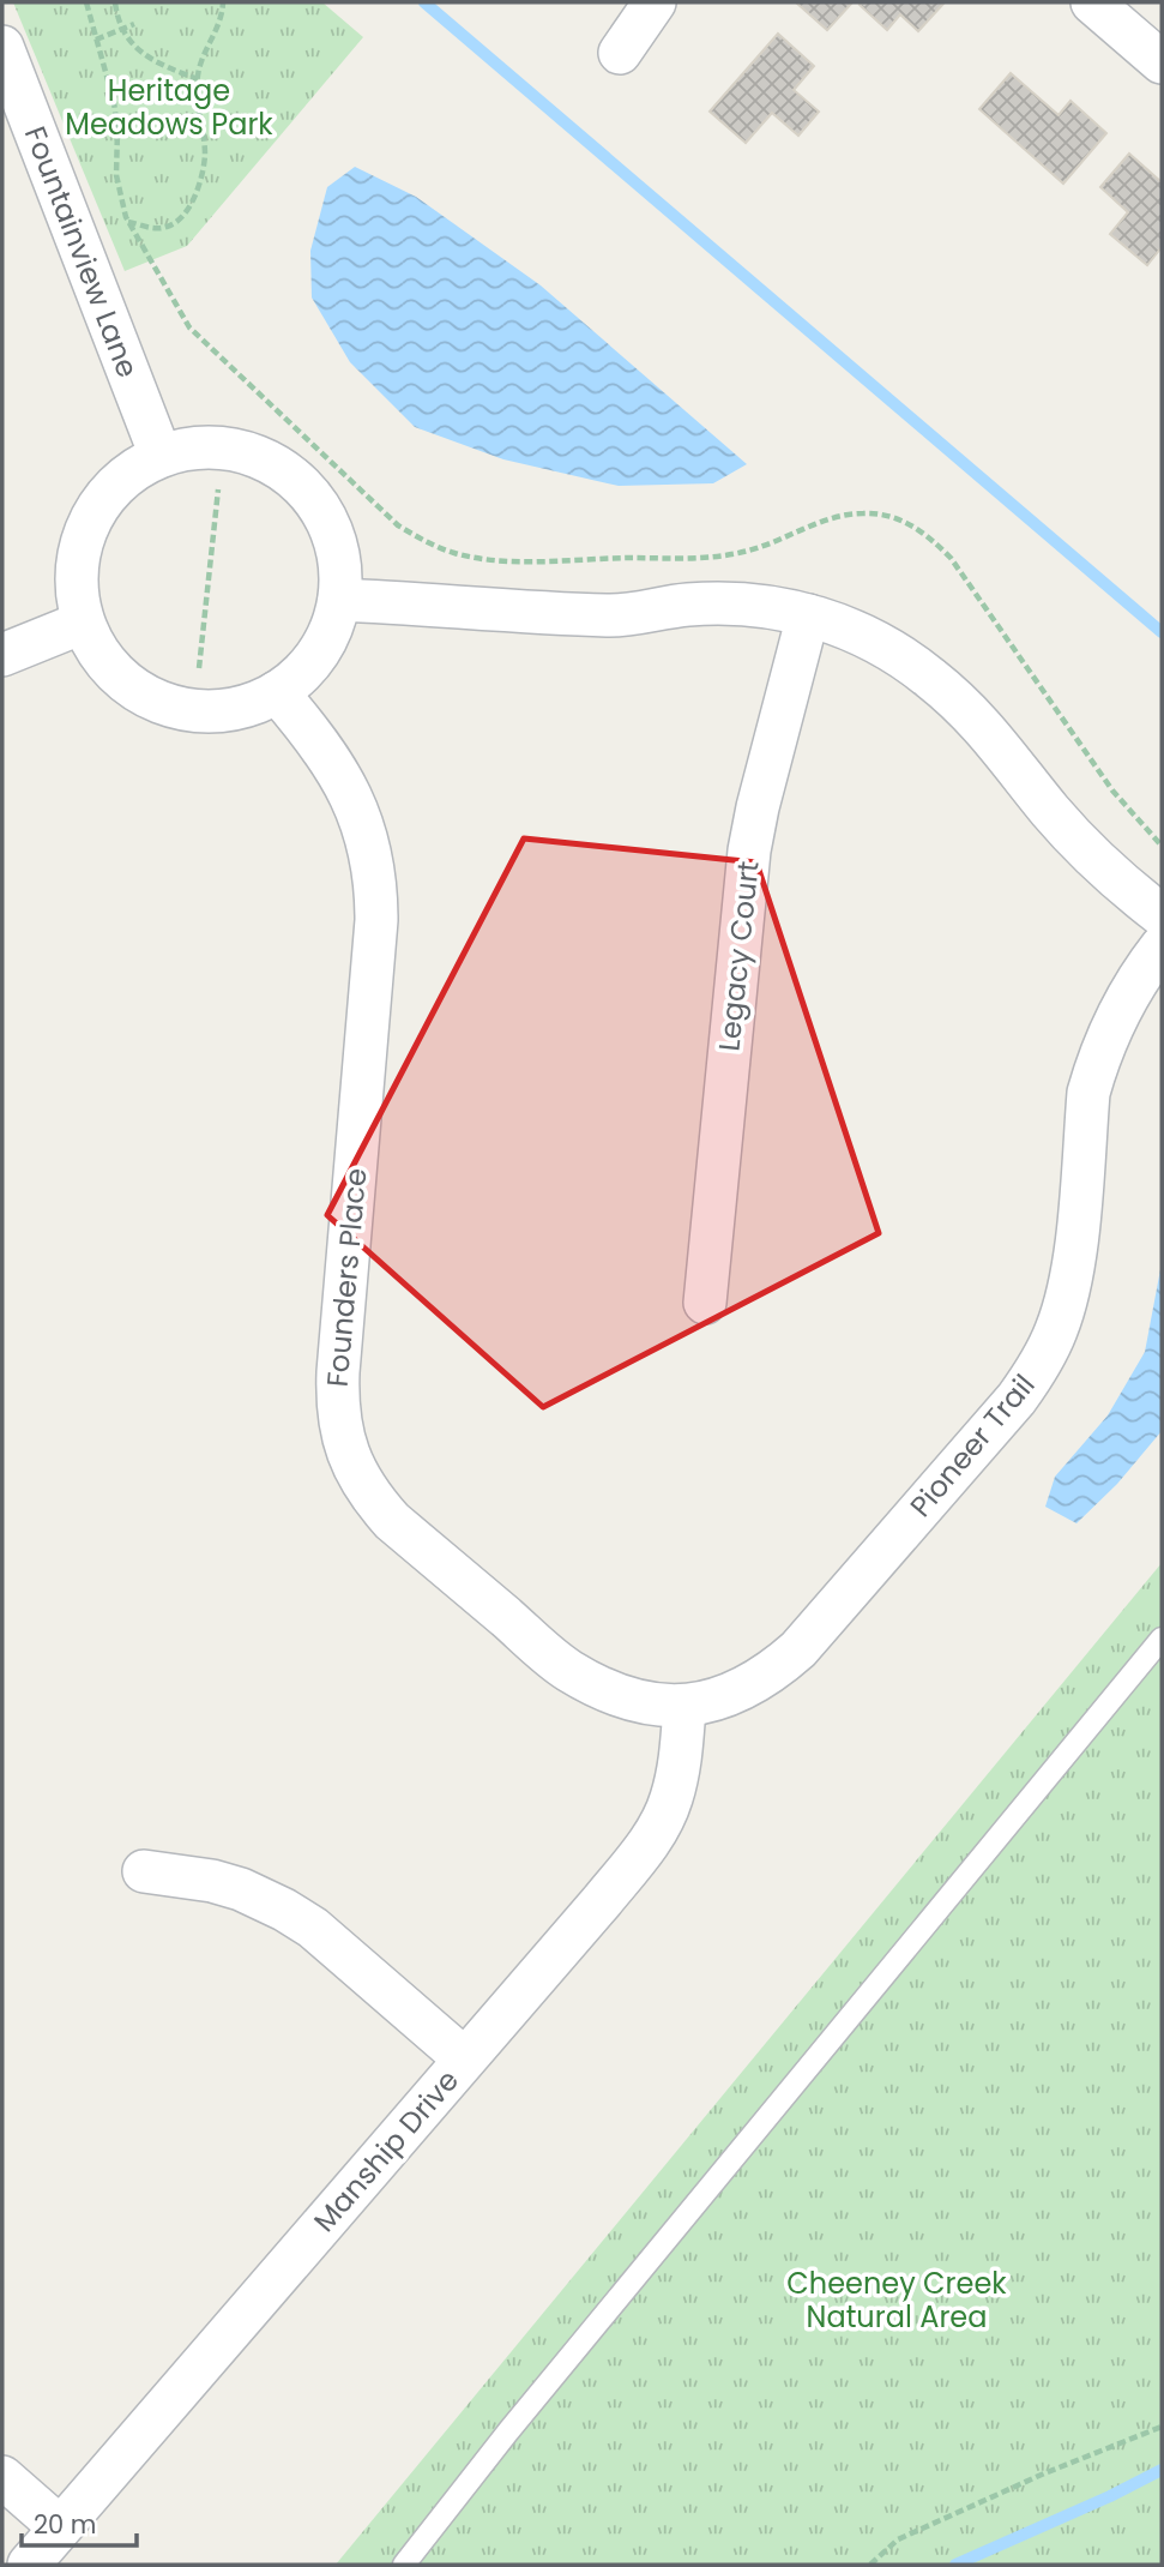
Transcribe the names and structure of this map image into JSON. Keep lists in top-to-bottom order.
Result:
{
  "streets": {
    "street": [
      "Fountainview Lane",
      "Legacy Court",
      "Founders Place",
      "Pioneer Trail",
      "Manship Drive"
    ]
  },
  "crossings": [
    ["Fountainview Lane", "Founders Place"],
    ["Founders Place", "Pioneer Trail"],
    ["Founders Place", "Manship Drive"],
    ["Pioneer Trail", "Manship Drive"]
  ],
  "parks": ["Heritage Meadows Park", "Cheeney Creek Natural Area"],
  "scale_bar": "20 m"
}
